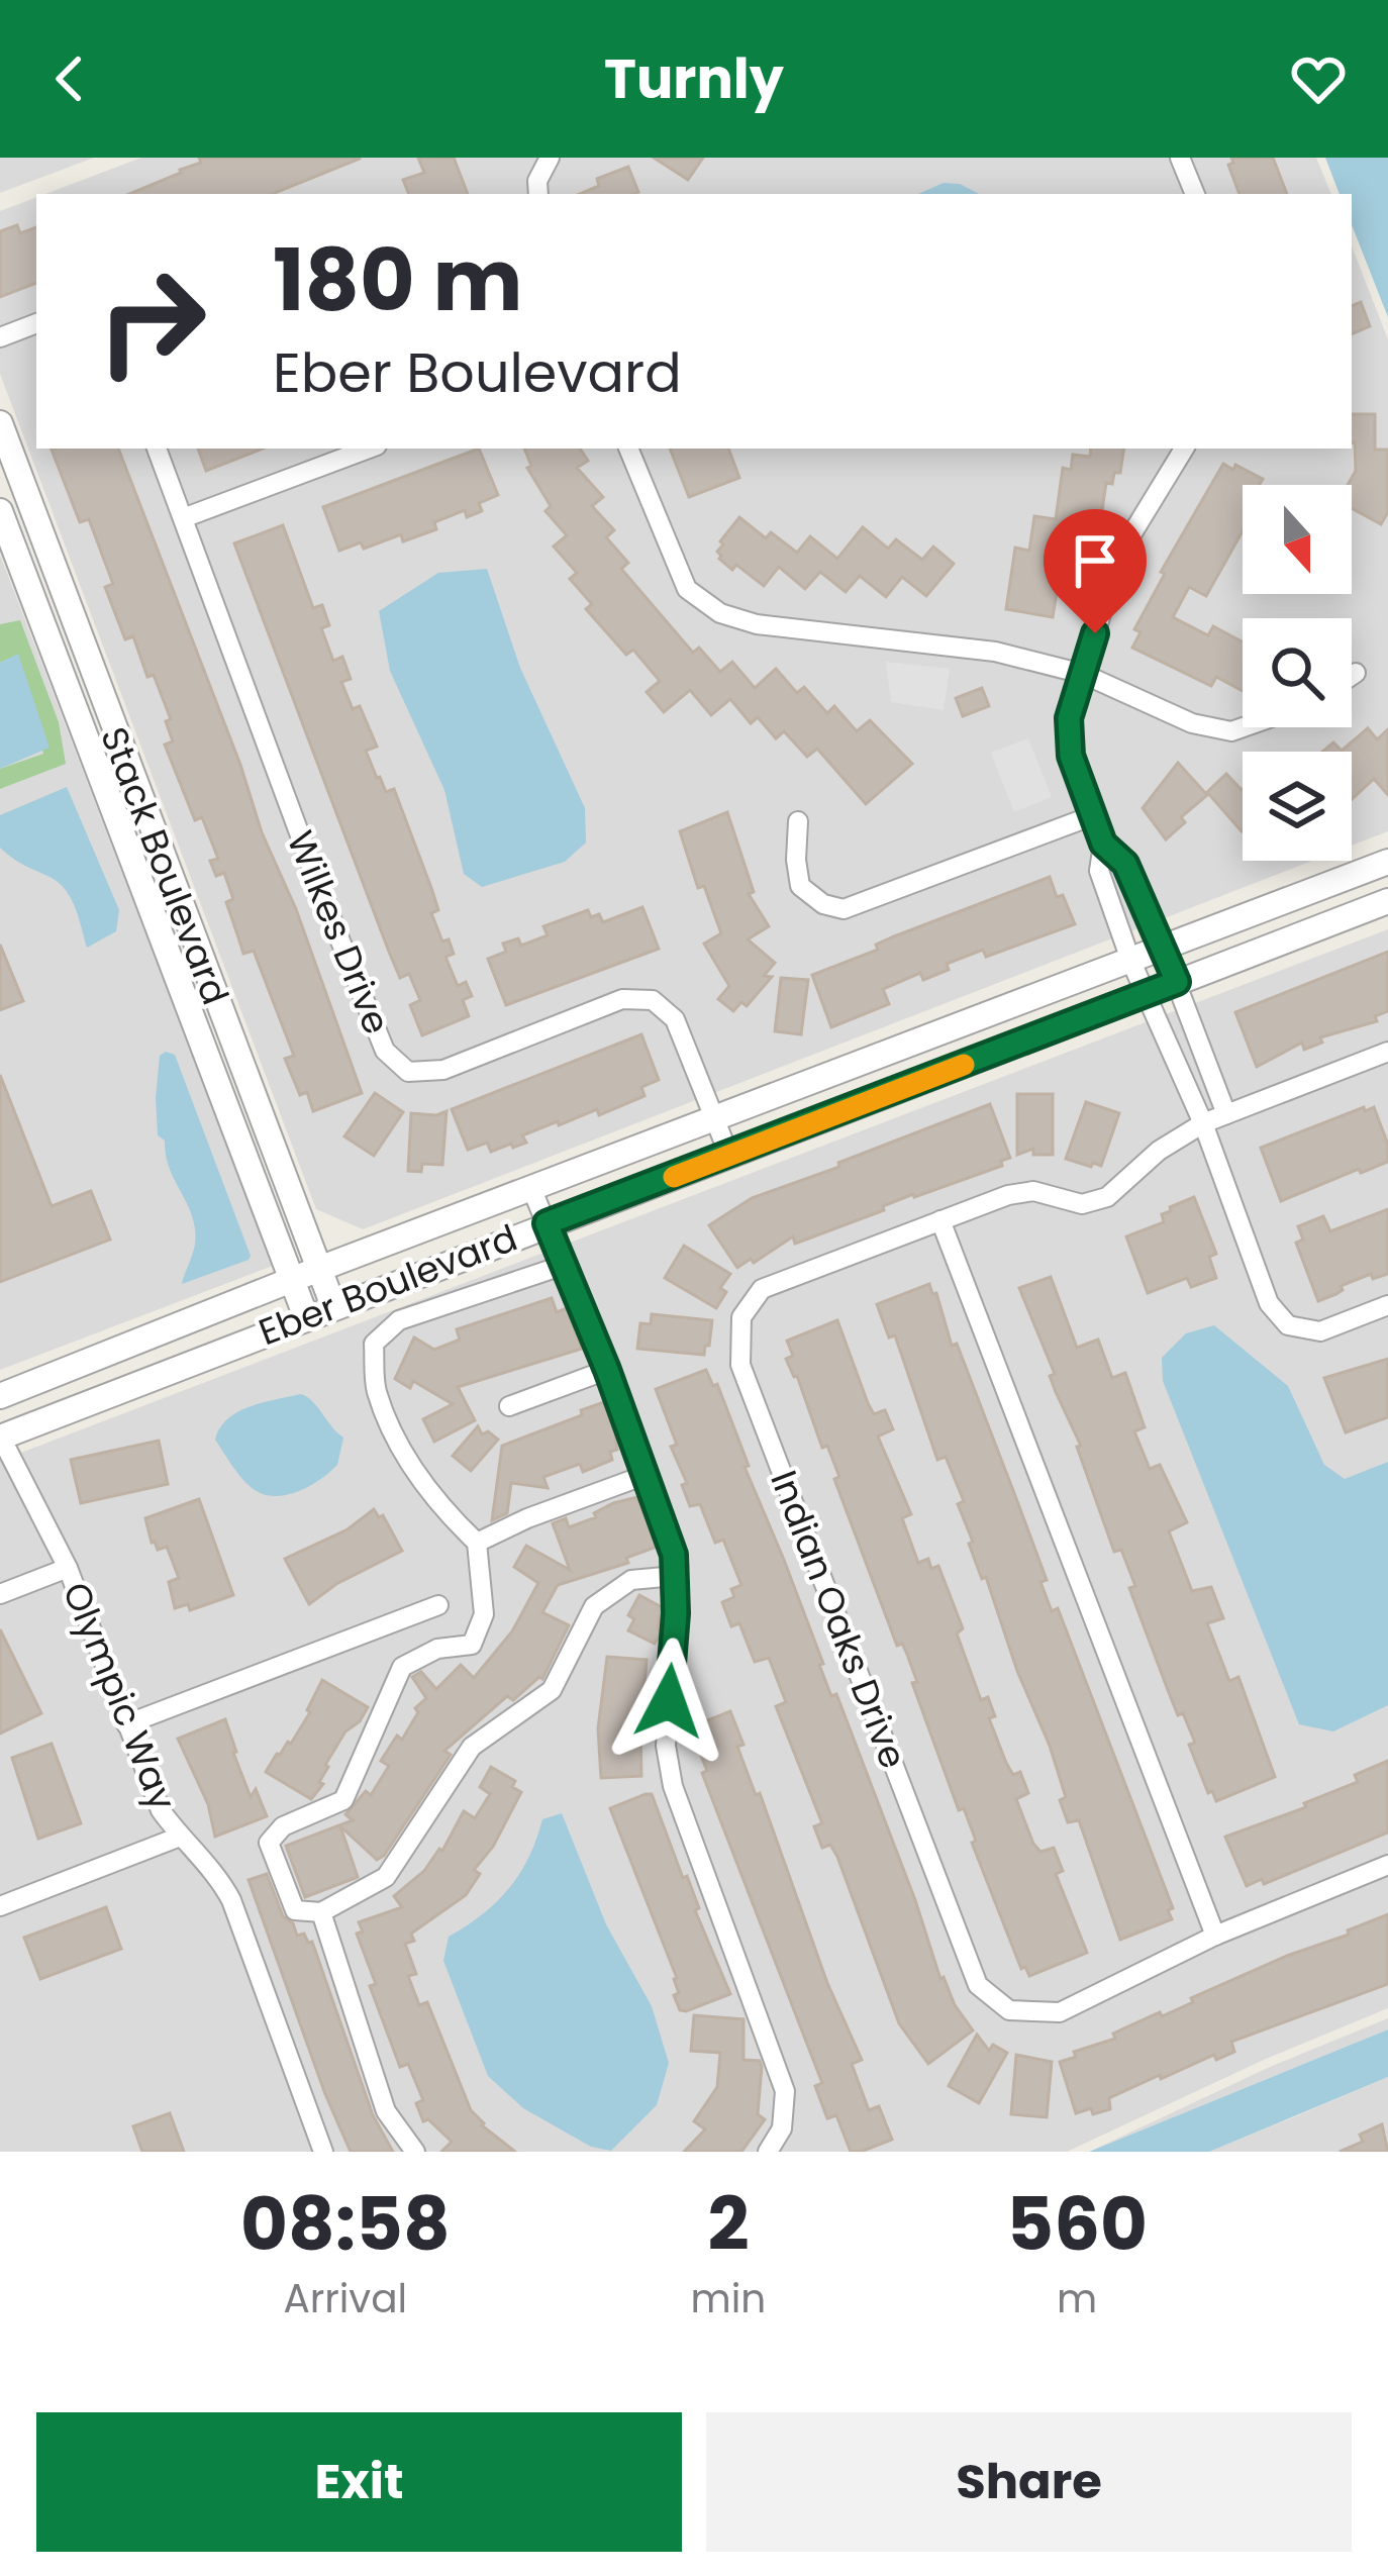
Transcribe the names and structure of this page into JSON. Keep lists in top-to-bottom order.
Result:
{
  "streets": {
    "street": [
      "Stack Boulevard",
      "Wilkes Drive",
      "Eber Boulevard",
      "Indian Oaks Drive",
      "Olympic Way"
    ]
  },
  "crossings": [
    ["Stack Boulevard", "Eber Boulevard"],
    ["Wilkes Drive", "Eber Boulevard"],
    ["Eber Boulevard", "Olympic Way"]
  ],
  "north": "bottom",
  "page": {
    "header": "Turnly",
    "turn": ["180 m", "Eber Boulevard"],
    "eta": [
      "08:58",
      "Arrival",
      "2",
      "min",
      "560",
      "m"
    ],
    "buttons": ["Exit", "Share"]
  }
}
